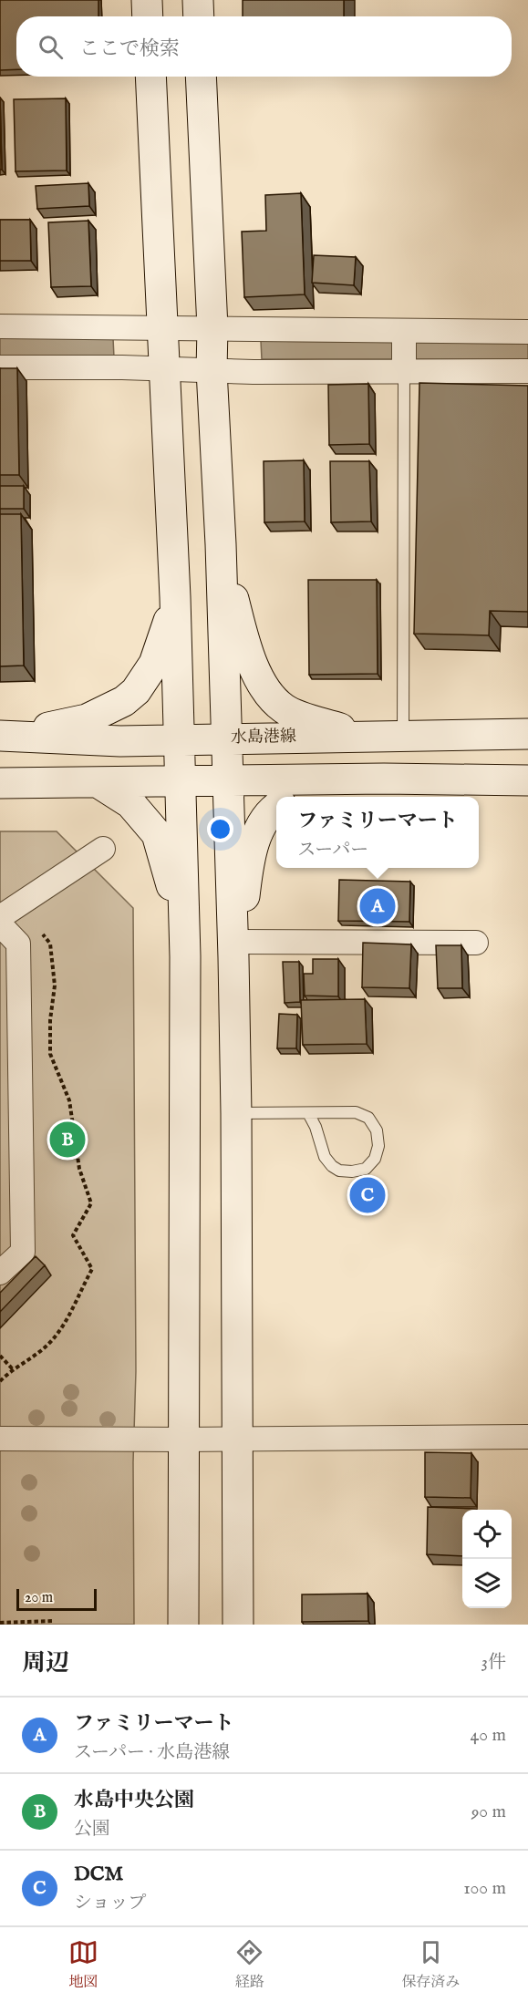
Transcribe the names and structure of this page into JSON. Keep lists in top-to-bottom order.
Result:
{
  "streets": {
    "street": ["水島港線"]
  },
  "scale_bar": "20 m",
  "page": {
    "search": "ここで検索",
    "popup": ["ファミリーマート", "スーパー"],
    "pins": ["A", "B", "C"],
    "scale": "20 m",
    "heading": ["周辺", "3件"],
    "list": [
      {
        "mark": "A",
        "name": "ファミリーマート",
        "note": "スーパー · 水島港線",
        "value": "40 m"
      },
      {
        "mark": "B",
        "name": "水島中央公園",
        "note": "公園",
        "value": "90 m"
      },
      {
        "mark": "C",
        "name": "DCM",
        "note": "ショップ",
        "value": "100 m"
      }
    ],
    "nav": ["地図", "経路", "保存済み"]
  }
}
